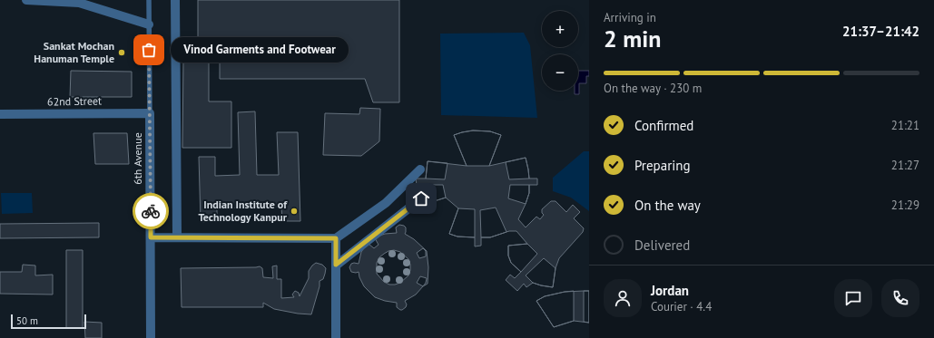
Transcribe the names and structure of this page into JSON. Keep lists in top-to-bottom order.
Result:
{
  "streets": {
    "street": ["62nd Street", "6th Avenue"]
  },
  "crossings": [
    ["62nd Street", "6th Avenue"]
  ],
  "places": ["Vinod Garments and Footwear", "Sankat Mochan Hanuman Temple", "Indian Institute of Technology Kanpur"],
  "scale_bar": "50 m",
  "page": {
    "heading": ["2 min", "Arriving in", "21:37–21:42"],
    "panel": ["Jordan", "Courier · 4.4"],
    "map_buttons": ["+", "−"],
    "bubble": "Vinod Garments and Footwear",
    "bar": "On the way · 230 m",
    "list": [
      ["Confirmed", "21:21"],
      ["Preparing", "21:27"],
      ["On the way", "21:29"],
      "Delivered"
    ],
    "scale": "50 m"
  }
}
